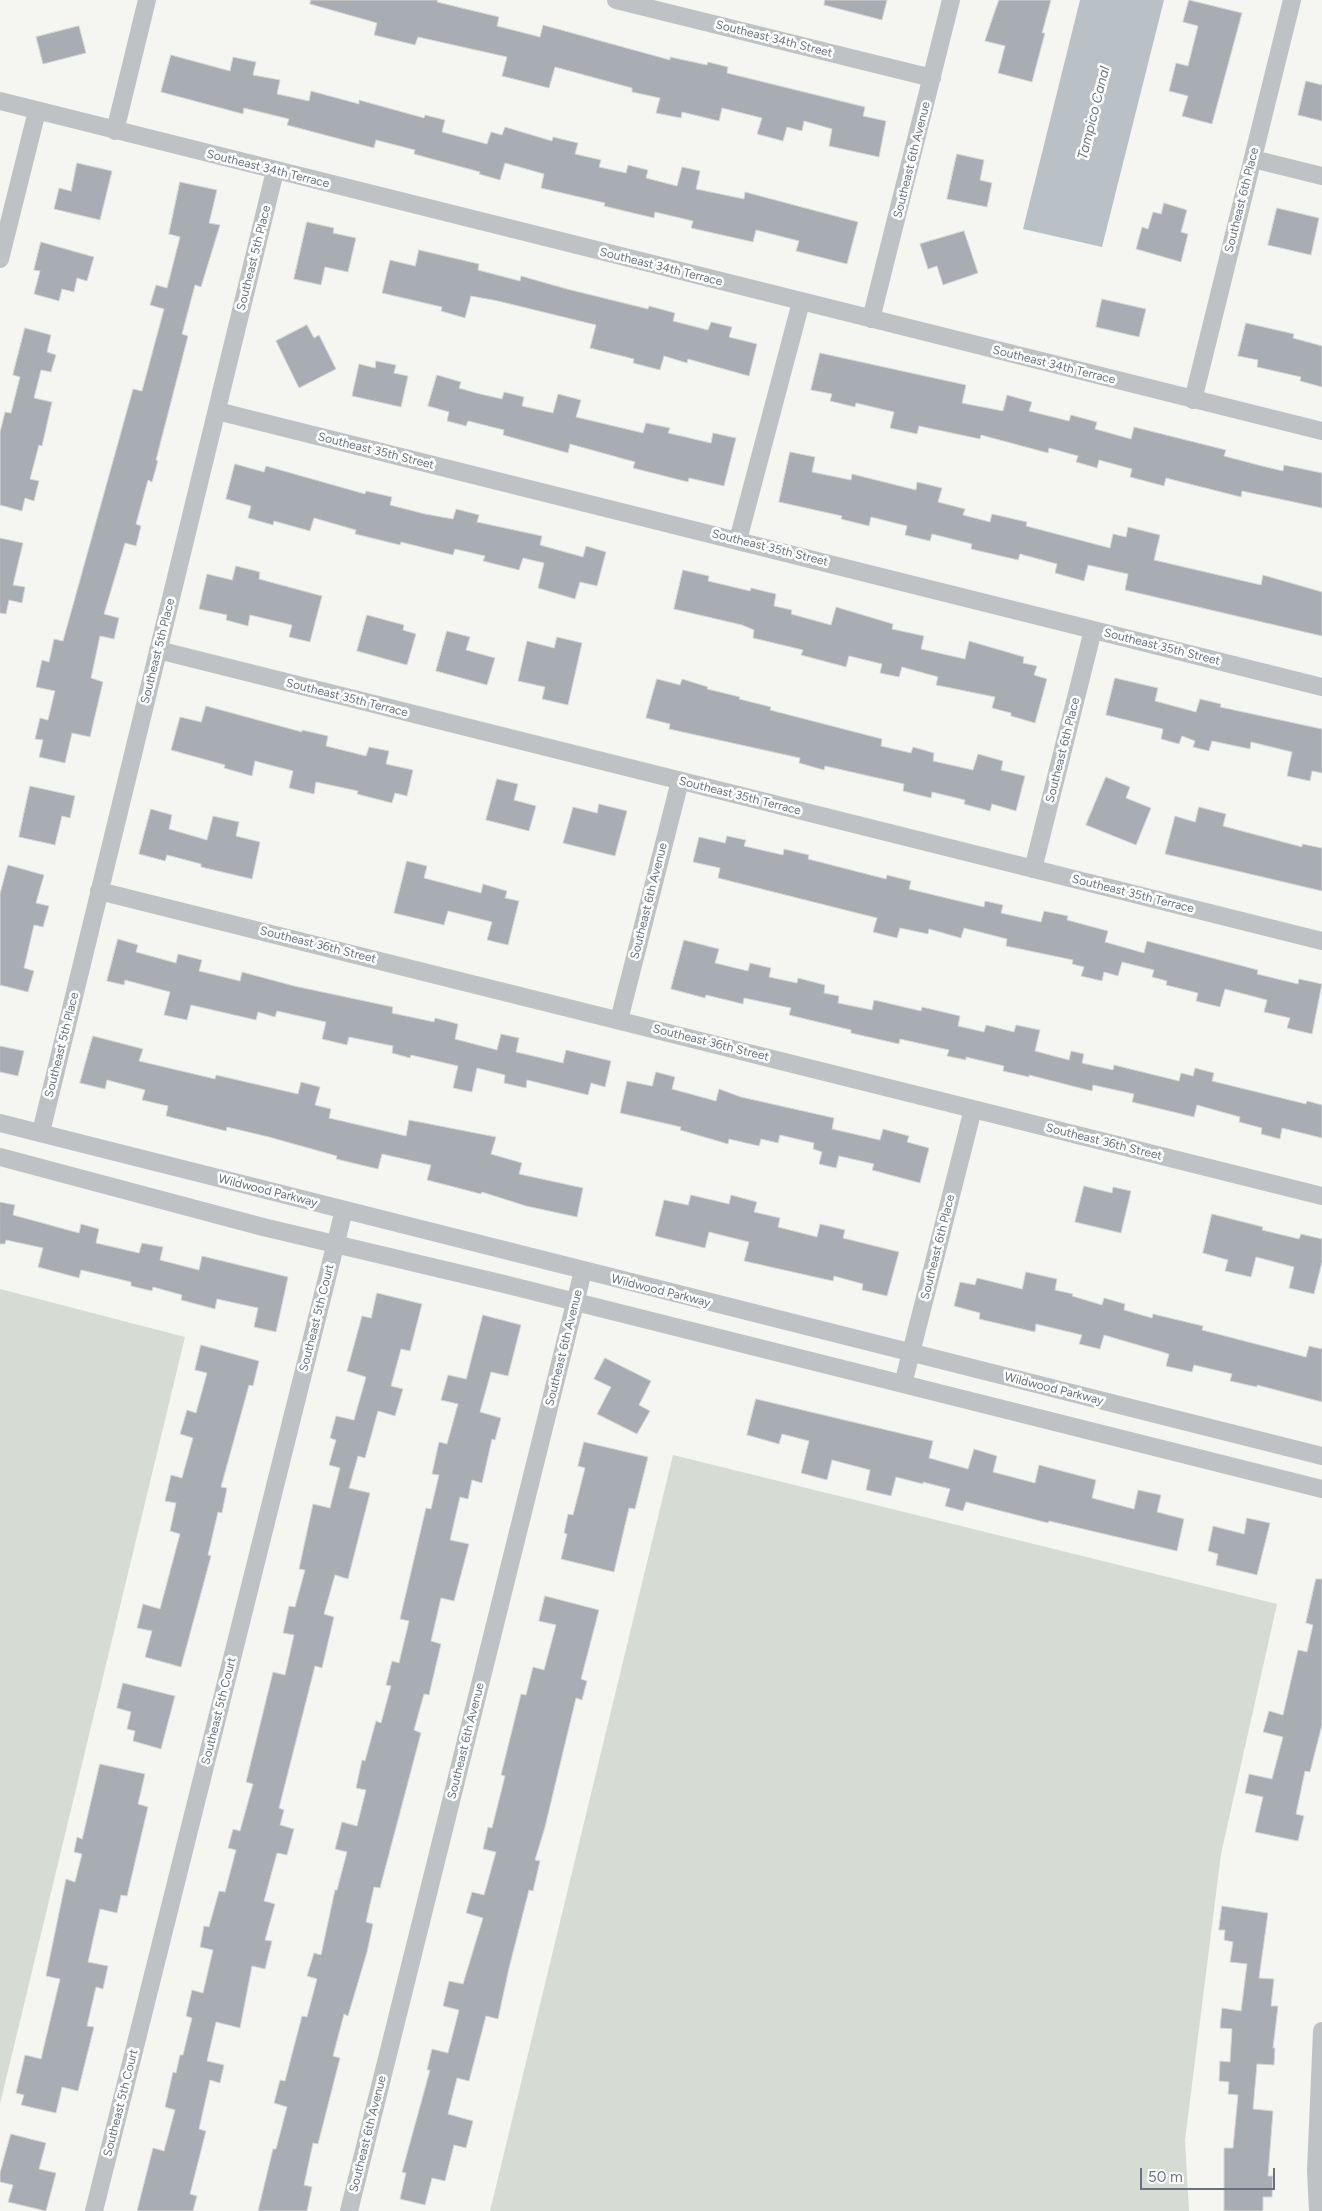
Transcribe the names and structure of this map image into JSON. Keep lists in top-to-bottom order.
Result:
{
  "streets": {
    "street": [
      "Southeast 34th Street",
      "Southeast 6th Avenue",
      "Southeast 34th Terrace",
      "Southeast 6th Place",
      "Southeast 5th Place",
      "Southeast 35th Street",
      "Southeast 35th Terrace",
      "Southeast 36th Street",
      "Wildwood Parkway",
      "Southeast 5th Court"
    ]
  },
  "crossings": [
    ["Southeast 34th Street", "Southeast 6th Avenue"],
    ["Southeast 6th Avenue", "Southeast 34th Terrace"],
    ["Southeast 6th Avenue", "Southeast 35th Terrace"],
    ["Southeast 6th Avenue", "Southeast 36th Street"],
    ["Southeast 6th Avenue", "Wildwood Parkway"],
    ["Southeast 34th Terrace", "Southeast 6th Place"],
    ["Southeast 34th Terrace", "Southeast 5th Place"],
    ["Southeast 6th Place", "Southeast 35th Street"],
    ["Southeast 6th Place", "Southeast 35th Terrace"],
    ["Southeast 6th Place", "Southeast 36th Street"],
    ["Southeast 6th Place", "Wildwood Parkway"],
    ["Southeast 5th Place", "Southeast 35th Street"],
    ["Southeast 5th Place", "Southeast 35th Terrace"],
    ["Southeast 5th Place", "Southeast 36th Street"],
    ["Southeast 5th Place", "Wildwood Parkway"],
    ["Wildwood Parkway", "Southeast 5th Court"]
  ],
  "water": ["Tampico Canal"],
  "scale_bar": "50 m"
}
